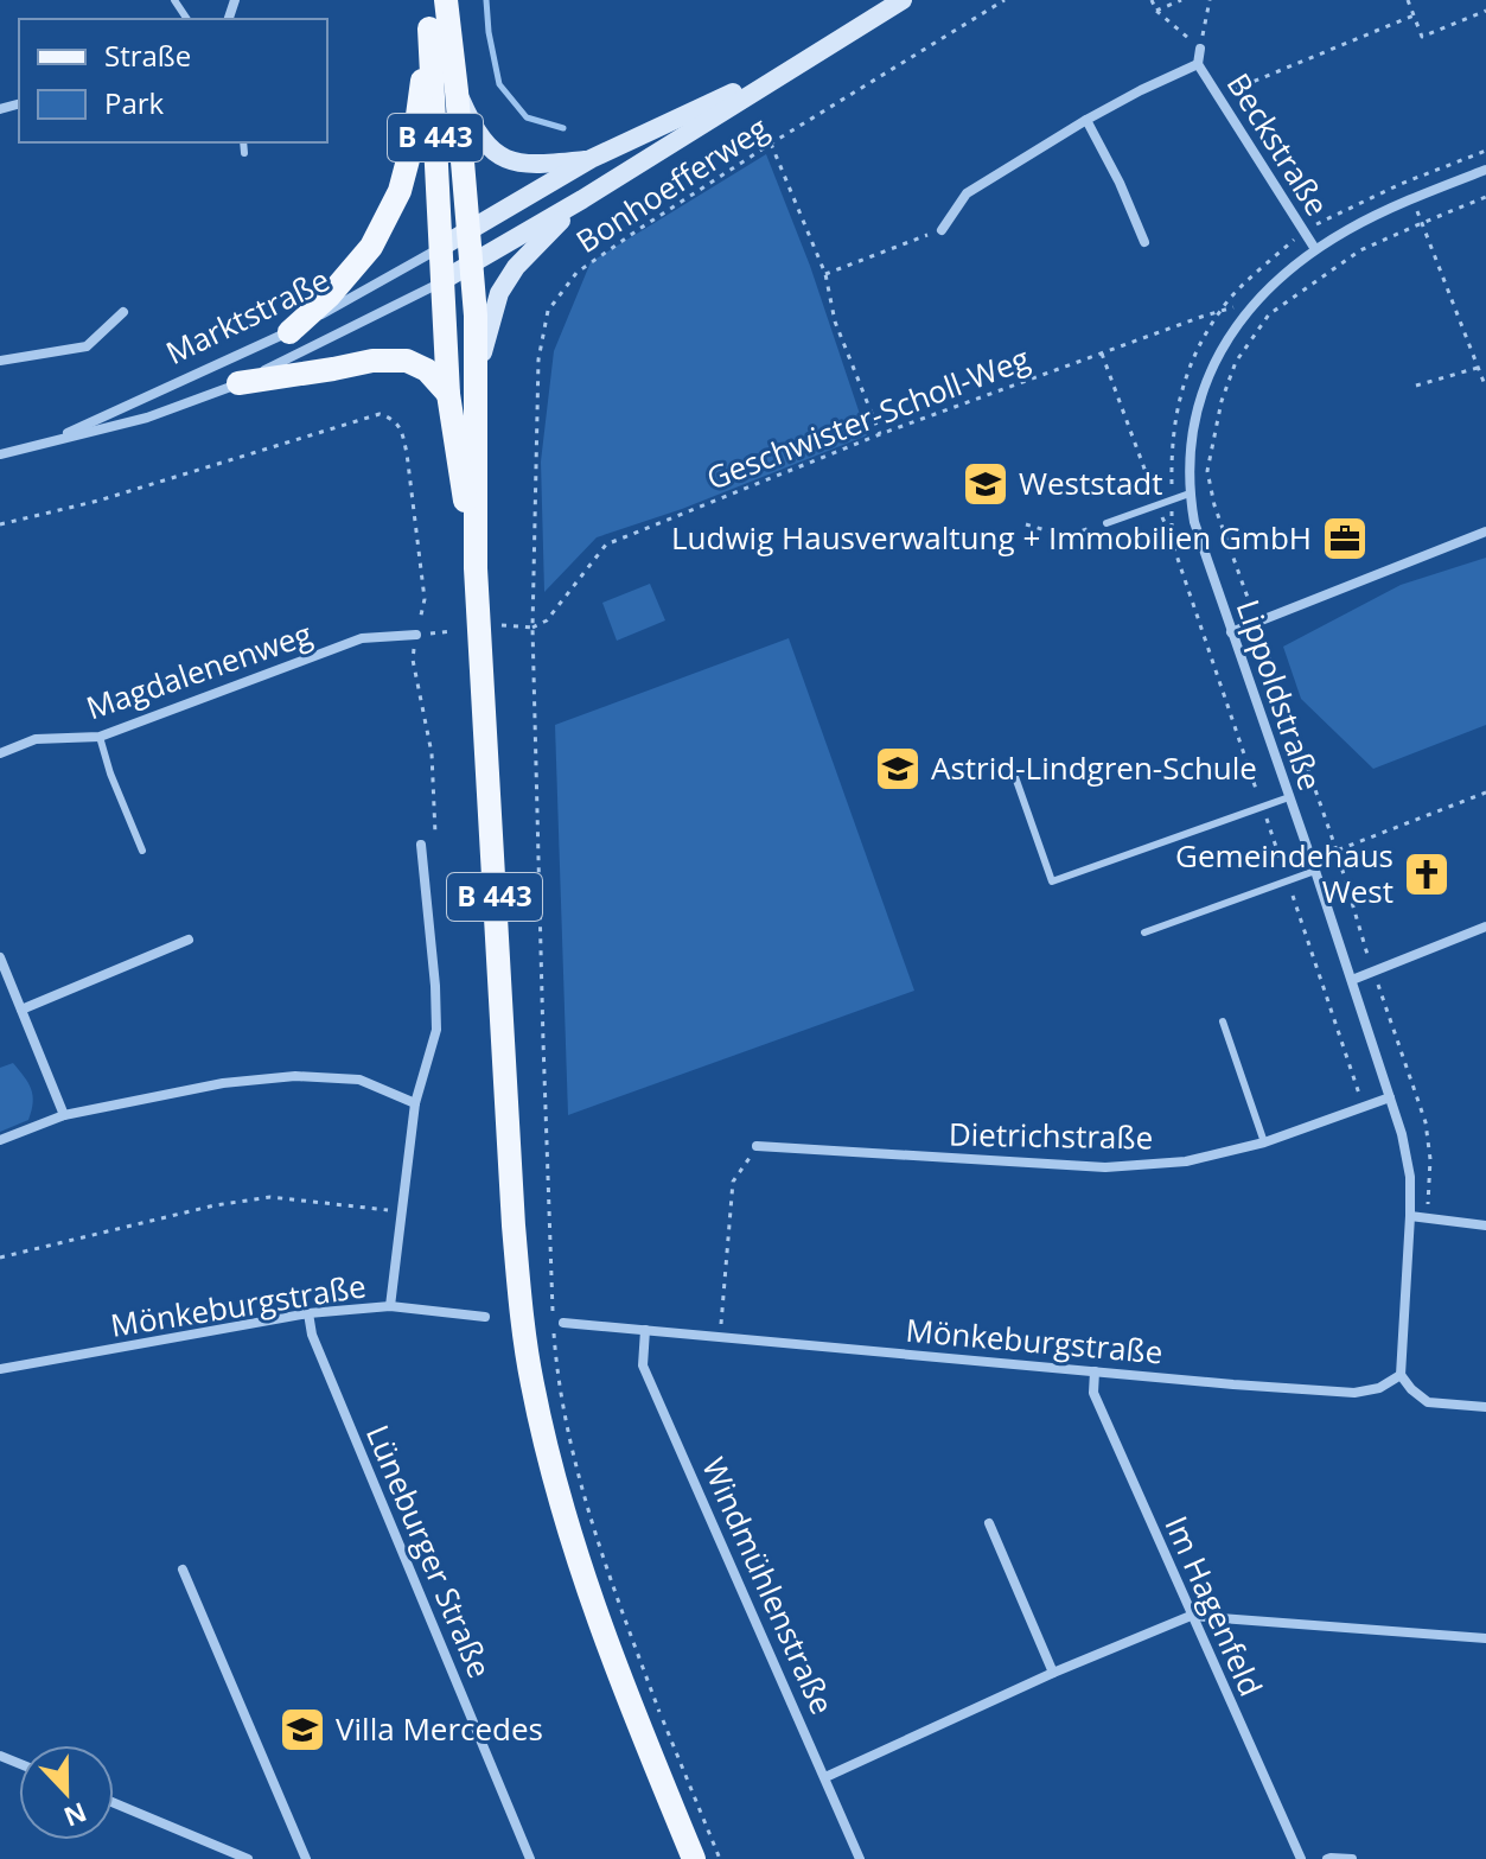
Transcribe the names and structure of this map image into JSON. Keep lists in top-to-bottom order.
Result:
{
  "streets": {
    "main road": ["B 443"],
    "street": [
      "Beckstraße",
      "Marktstraße",
      "Magdalenenweg",
      "Lippoldstraße",
      "Dietrichstraße",
      "Mönkeburgstraße",
      "Lüneburger Straße",
      "Windmühlenstraße",
      "Im Hagenfeld"
    ],
    "path": ["Bonhoefferweg", "Geschwister-Scholl-Weg"]
  },
  "crossings": [
    ["B 443", "Marktstraße"],
    ["Beckstraße", "Lippoldstraße"],
    ["Bonhoefferweg", "Geschwister-Scholl-Weg"],
    ["Geschwister-Scholl-Weg", "Lippoldstraße"],
    ["Lippoldstraße", "Dietrichstraße"],
    ["Lippoldstraße", "Mönkeburgstraße"],
    ["Mönkeburgstraße", "Lüneburger Straße"],
    ["Mönkeburgstraße", "Windmühlenstraße"],
    ["Mönkeburgstraße", "Im Hagenfeld"]
  ],
  "places": {
    "school or university": ["Weststadt", "Astrid-Lindgren-Schule", "Villa Mercedes"],
    "office": ["Ludwig Hausverwaltung + Immobilien GmbH"],
    "church": ["Gemeindehaus West"]
  },
  "legend": ["Straße", "Park"],
  "north": "bottom"
}
